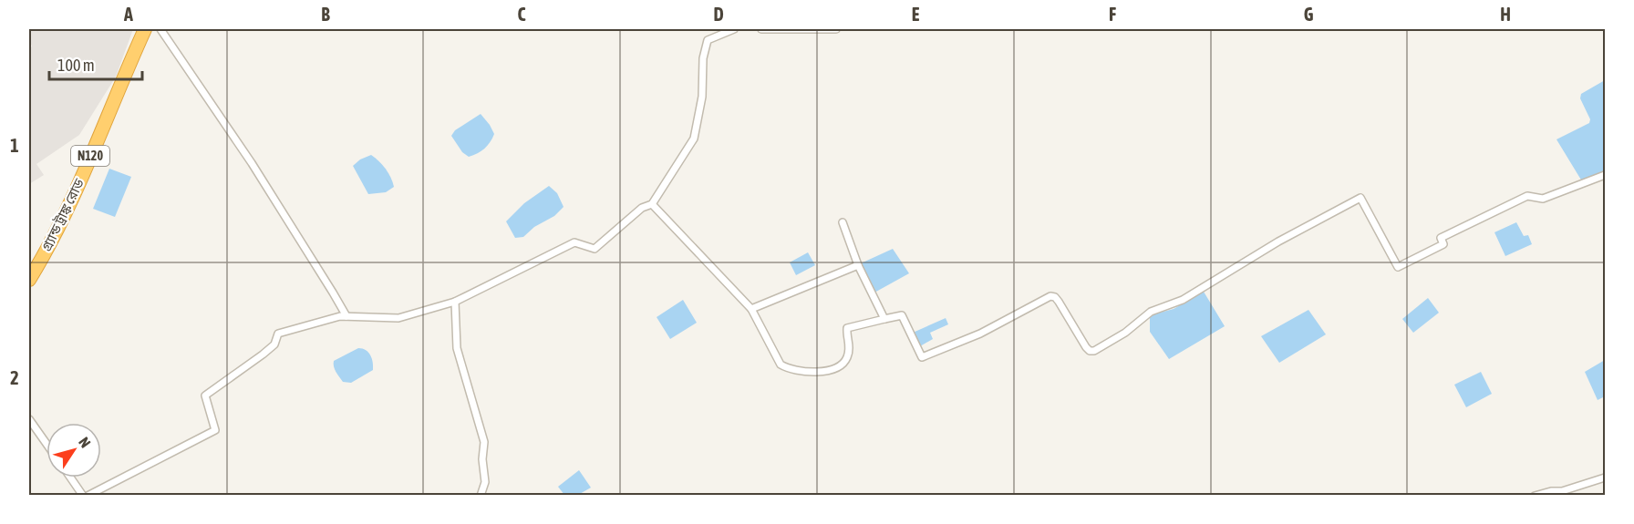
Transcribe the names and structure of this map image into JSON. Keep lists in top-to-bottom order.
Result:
{
  "streets": {
    "highway": ["N120", "গ্র্যান্ড ট্রাঙ্ক রোড"]
  },
  "scale_bar": "100 m",
  "north": "top right",
  "grid": {
    "columns": [
      "A",
      "B",
      "C",
      "D",
      "E",
      "F",
      "G",
      "H"
    ],
    "rows": ["1", "2"]
  }
}
